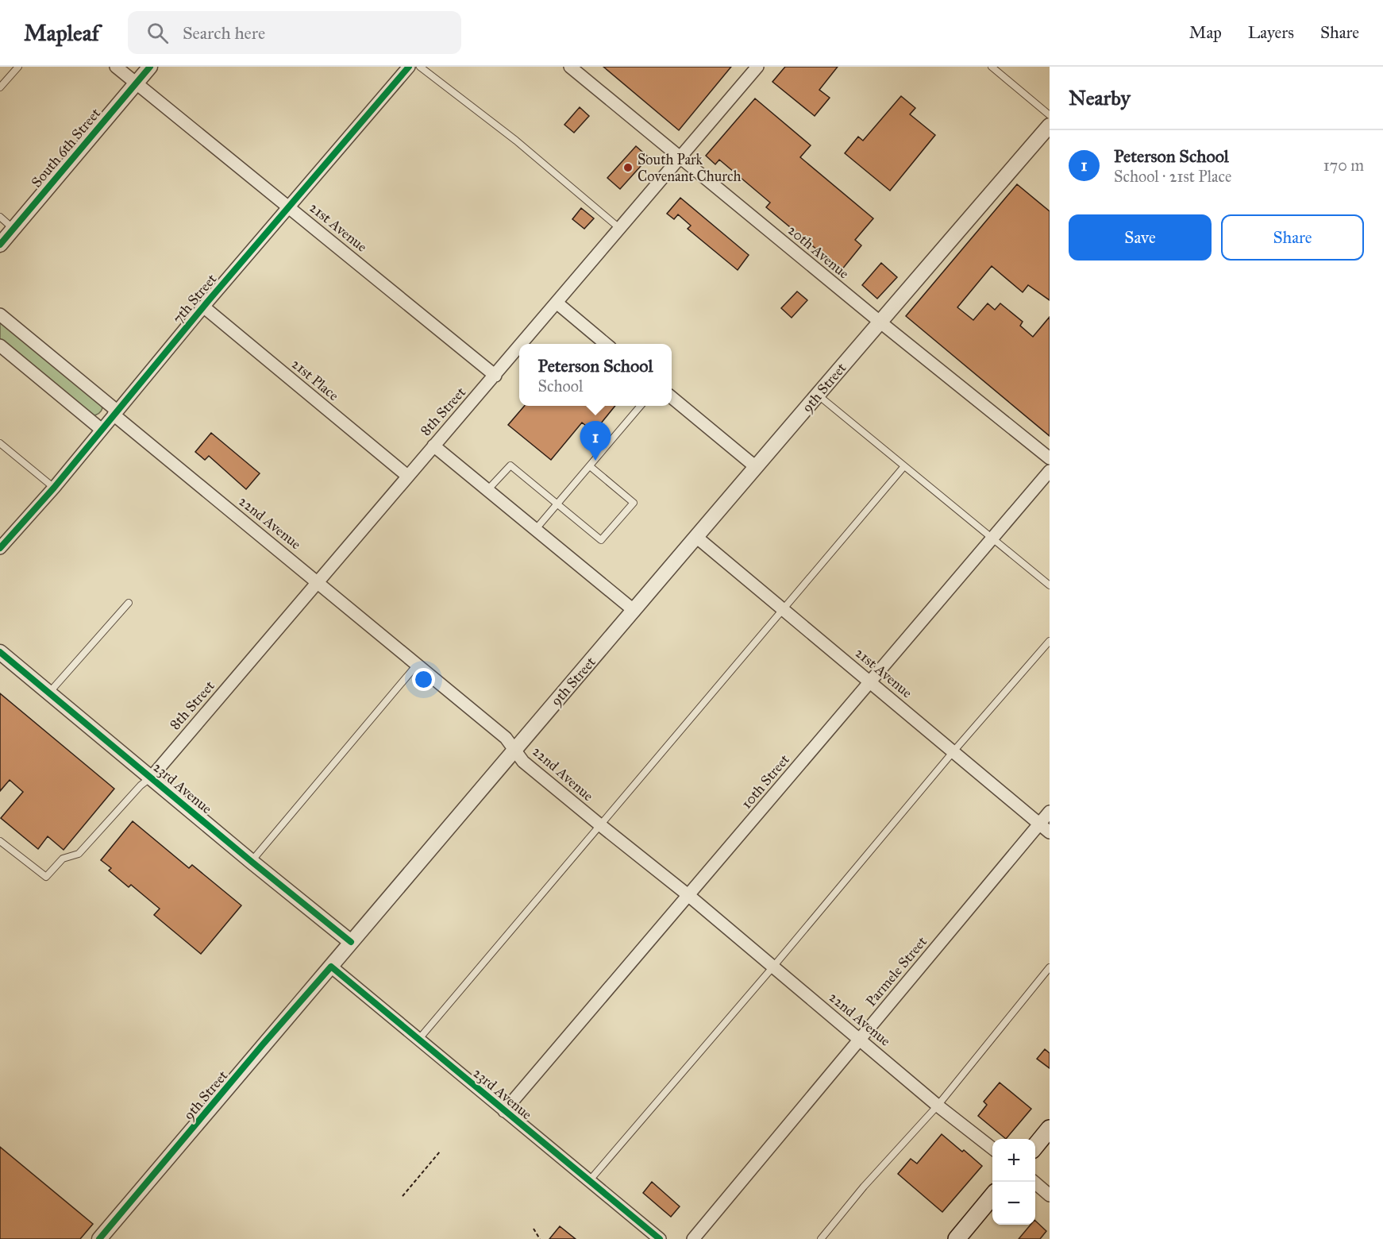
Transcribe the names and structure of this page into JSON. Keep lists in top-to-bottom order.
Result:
{
  "streets": {
    "street": [
      "South 6th Street",
      "21st Avenue",
      "20th Avenue",
      "7th Street",
      "21st Place",
      "9th Street",
      "8th Street",
      "22nd Avenue",
      "10th Street",
      "23rd Avenue",
      "Parmele Street"
    ]
  },
  "crossings": [
    ["South 6th Street", "21st Avenue"],
    ["21st Avenue", "7th Street"],
    ["21st Avenue", "9th Street"],
    ["21st Avenue", "8th Street"],
    ["21st Avenue", "10th Street"],
    ["21st Avenue", "Parmele Street"],
    ["20th Avenue", "9th Street"],
    ["20th Avenue", "8th Street"],
    ["7th Street", "21st Place"],
    ["7th Street", "22nd Avenue"],
    ["21st Place", "8th Street"],
    ["9th Street", "22nd Avenue"],
    ["9th Street", "23rd Avenue"],
    ["8th Street", "22nd Avenue"],
    ["8th Street", "23rd Avenue"],
    ["22nd Avenue", "10th Street"],
    ["22nd Avenue", "Parmele Street"],
    ["10th Street", "23rd Avenue"]
  ],
  "places": ["South Park Covenant Church"],
  "page": {
    "header": "Mapleaf",
    "search": "Search here",
    "nav": ["Map", "Layers", "Share"],
    "heading": "Nearby",
    "list": [
      {
        "mark": "1",
        "name": "Peterson School",
        "note": "School · 21st Place",
        "value": "170 m"
      }
    ],
    "buttons": ["Save", "Share"],
    "popup": ["Peterson School", "School"],
    "pins": "1",
    "map_buttons": ["+", "−"]
  }
}
